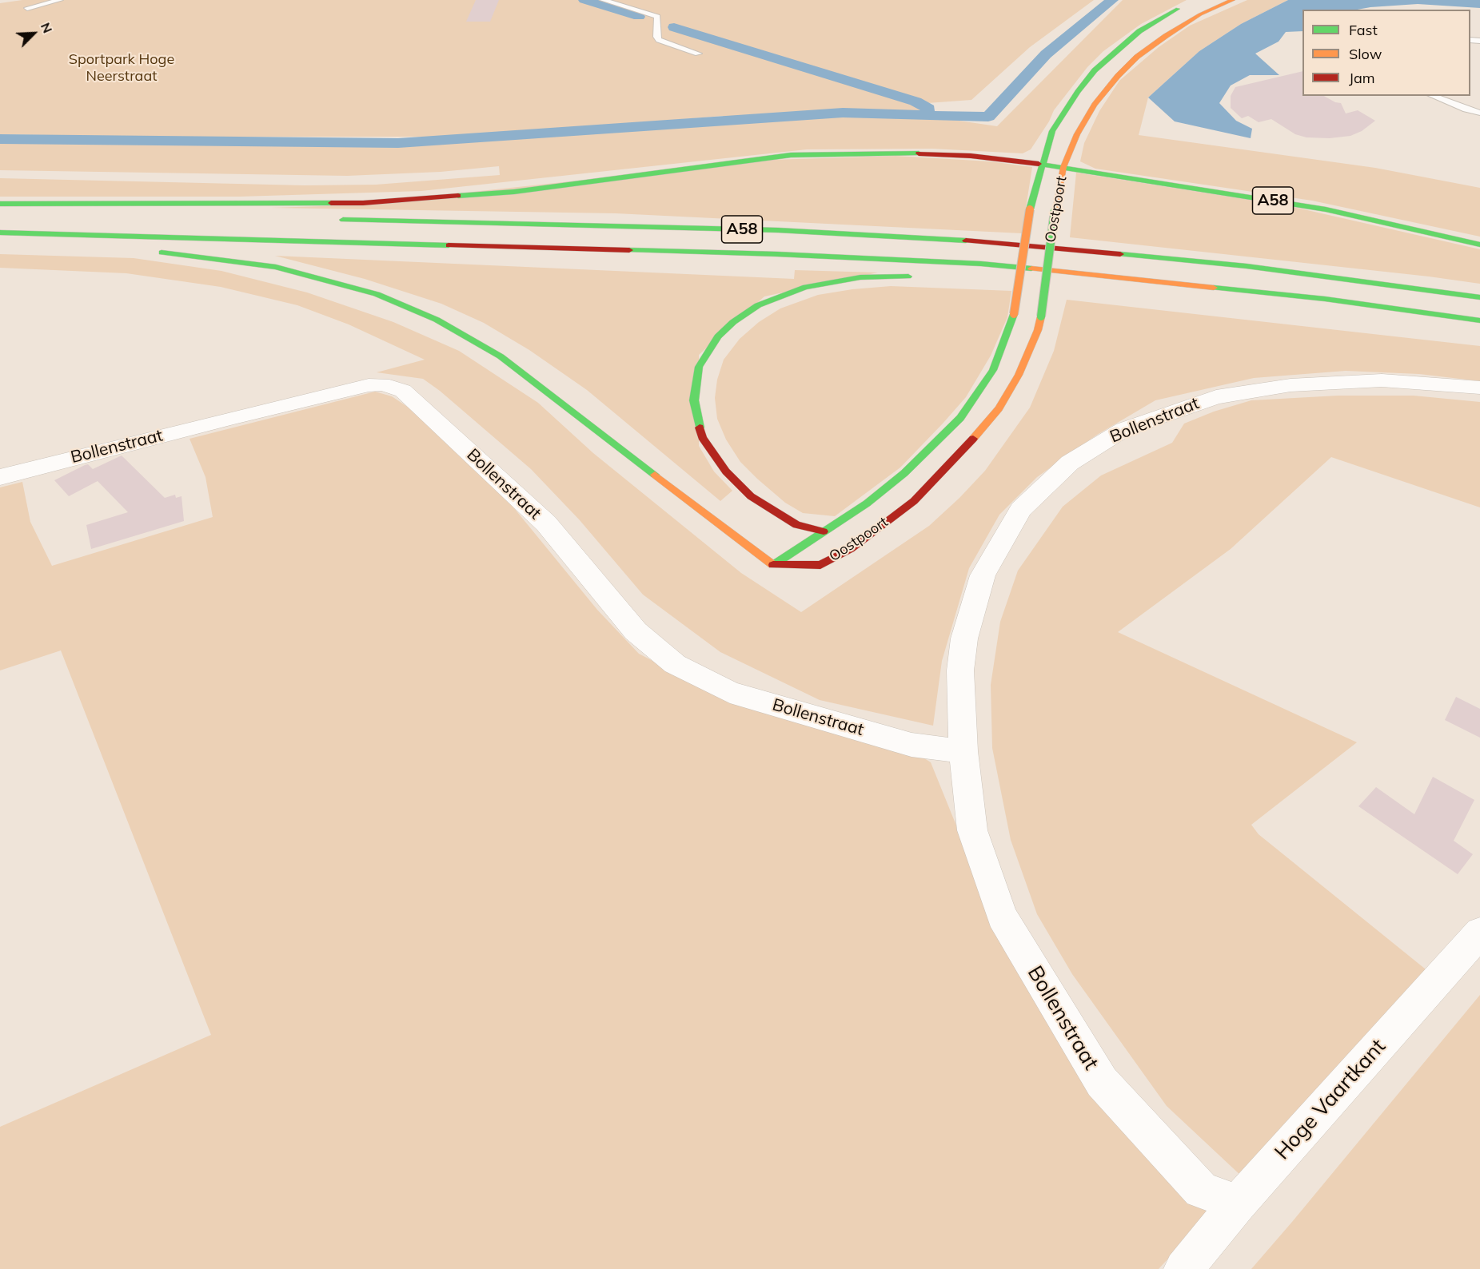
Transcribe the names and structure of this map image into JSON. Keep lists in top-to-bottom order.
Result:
{
  "streets": {
    "main road": ["A58", "Oostpoort"],
    "street": ["Bollenstraat", "Hoge Vaartkant"]
  },
  "crossings": [
    ["A58", "Oostpoort"],
    ["Bollenstraat", "Hoge Vaartkant"]
  ],
  "parks": ["Sportpark Hoge Neerstraat"],
  "legend": ["Fast", "Slow", "Jam"],
  "north": "top right"
}
